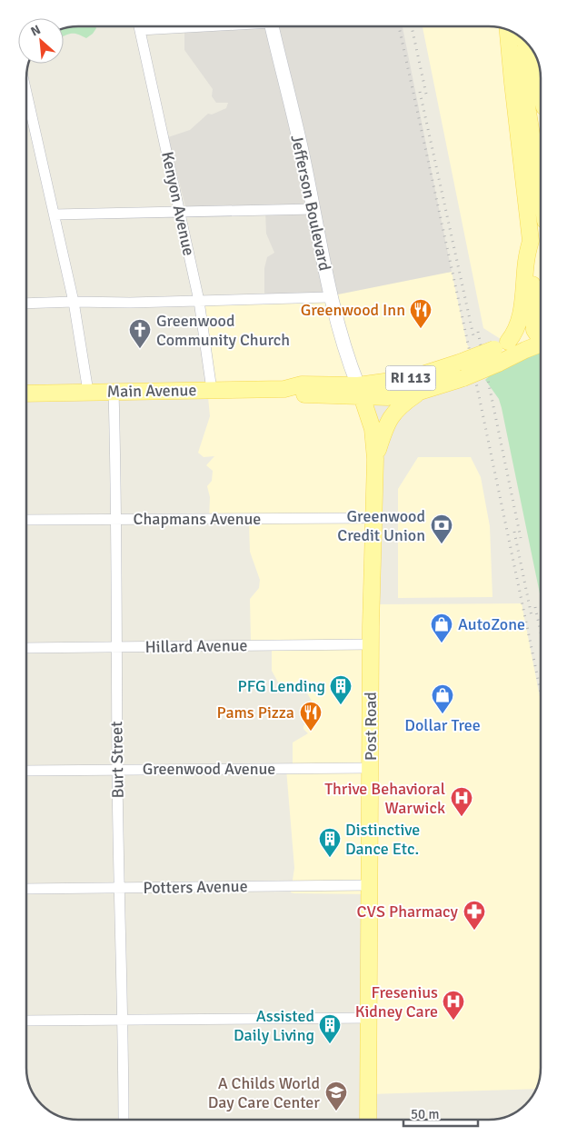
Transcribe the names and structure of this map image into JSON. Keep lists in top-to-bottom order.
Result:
{
  "streets": {
    "main road": [
      "Jefferson Boulevard",
      "RI 113",
      "Main Avenue",
      "Post Road"
    ],
    "street": [
      "Kenyon Avenue",
      "Chapmans Avenue",
      "Hillard Avenue",
      "Burt Street",
      "Greenwood Avenue",
      "Potters Avenue"
    ]
  },
  "crossings": [
    ["Jefferson Boulevard", "Main Avenue"],
    ["Jefferson Boulevard", "Post Road"],
    ["Kenyon Avenue", "Main Avenue"],
    ["Main Avenue", "Post Road"],
    ["Main Avenue", "Burt Street"],
    ["Chapmans Avenue", "Post Road"],
    ["Chapmans Avenue", "Burt Street"],
    ["Hillard Avenue", "Post Road"],
    ["Hillard Avenue", "Burt Street"],
    ["Post Road", "Greenwood Avenue"],
    ["Post Road", "Potters Avenue"],
    ["Burt Street", "Greenwood Avenue"],
    ["Burt Street", "Potters Avenue"]
  ],
  "places": {
    "restaurant": ["Greenwood Inn", "Pams Pizza"],
    "church": ["Greenwood Community Church"],
    "bank": ["Greenwood Credit Union"],
    "shop": ["AutoZone", "Dollar Tree"],
    "building": ["PFG Lending", "Distinctive Dance Etc.", "Assisted Daily Living"],
    "hospital": ["Thrive Behavioral Warwick", "Fresenius Kidney Care"],
    "pharmacy": ["CVS Pharmacy"],
    "school or university": ["A Childs World Day Care Center"]
  },
  "scale_bar": "50 m",
  "north": "top left"
}
